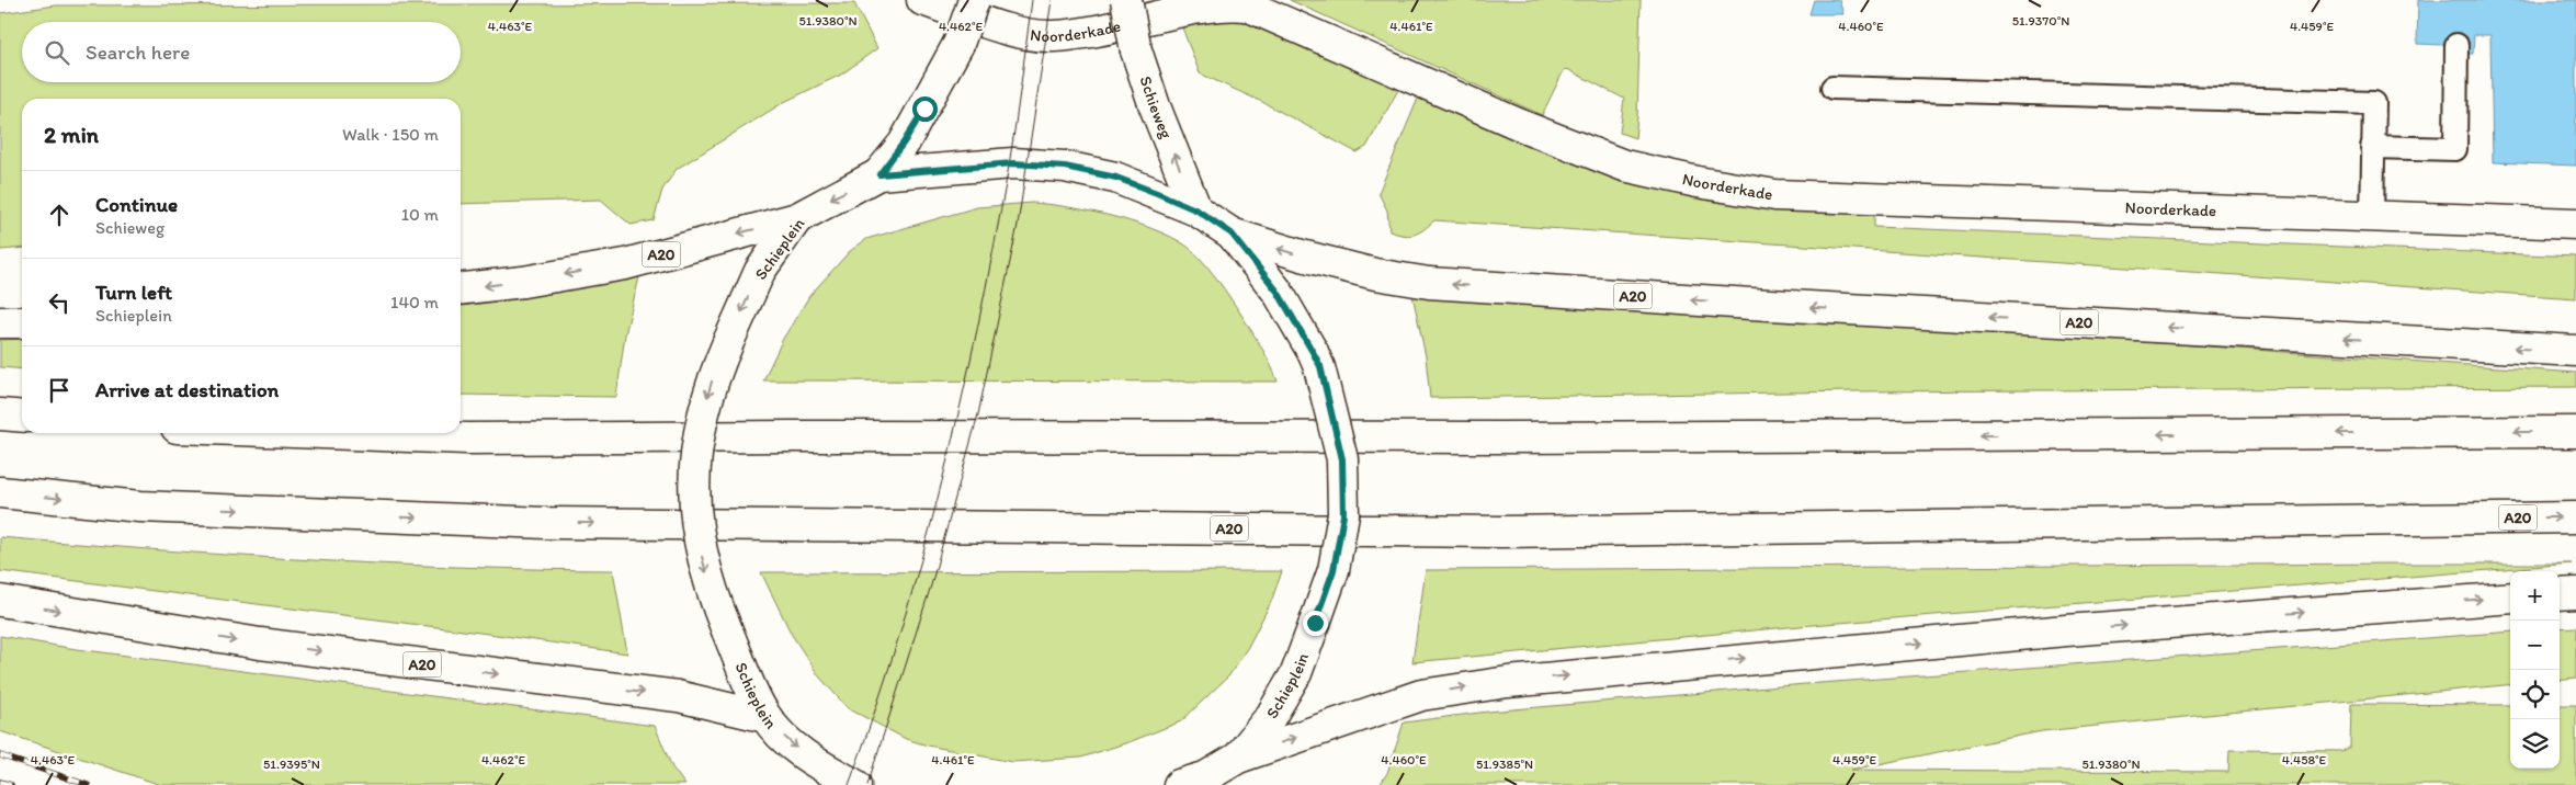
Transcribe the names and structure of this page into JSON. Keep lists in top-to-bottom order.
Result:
{
  "streets": {
    "main road": [
      "Noorderkade",
      "Schieweg",
      "Schieplein",
      "A20"
    ]
  },
  "crossings": [
    ["Schieweg", "Schieplein"],
    ["Schieplein", "A20"]
  ],
  "one_way": ["Schieweg"],
  "page": {
    "search": "Search here",
    "heading": ["2 min", "Walk · 150 m"],
    "list": [
      ["Continue", "Schieweg", "10 m"],
      ["Turn left", "Schieplein", "140 m"],
      "Arrive at destination"
    ],
    "map_buttons": ["+", "−"]
  },
  "coordinates": [
    "51.9370°N",
    "51.9380°N",
    "4.460°E",
    "4.463°E",
    "4.462°E",
    "4.461°E",
    "4.459°E",
    "4.458°E",
    "51.9395°N",
    "51.9385°N"
  ]
}
